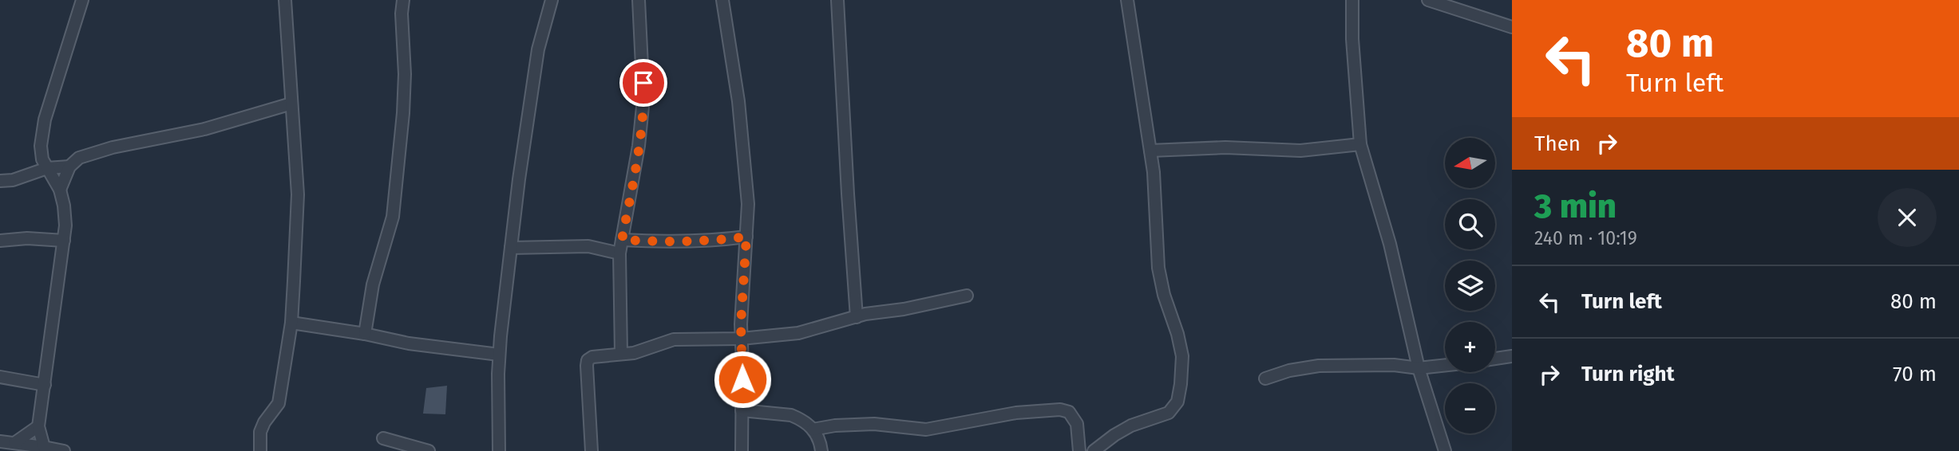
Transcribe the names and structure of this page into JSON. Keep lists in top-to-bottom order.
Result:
{
  "north": "left",
  "page": {
    "turn": ["80 m", "Turn left"],
    "then": "Then",
    "map_buttons": ["+", "−"],
    "heading": ["3 min", "240 m · 10:19"],
    "list": [
      {
        "name": "Turn left",
        "value": "80 m"
      },
      {
        "name": "Turn right",
        "value": "70 m"
      }
    ]
  }
}
